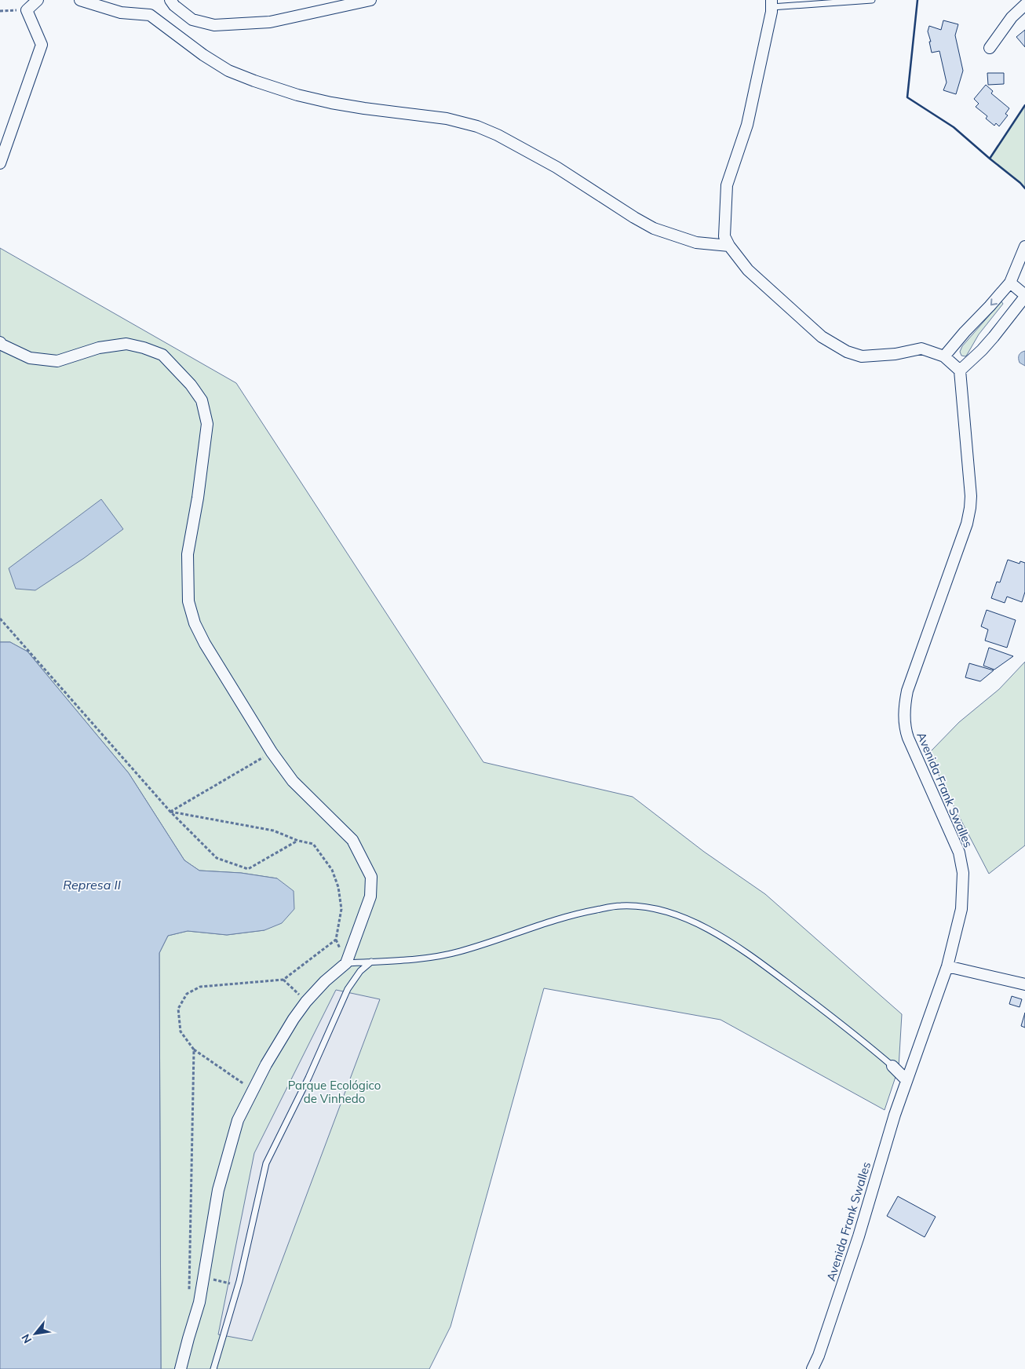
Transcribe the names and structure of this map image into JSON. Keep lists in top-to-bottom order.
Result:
{
  "streets": {
    "street": ["Avenida Frank Swalles"]
  },
  "water": ["Represa II"],
  "parks": ["Parque Ecológico de Vinhedo"],
  "north": "bottom left"
}
